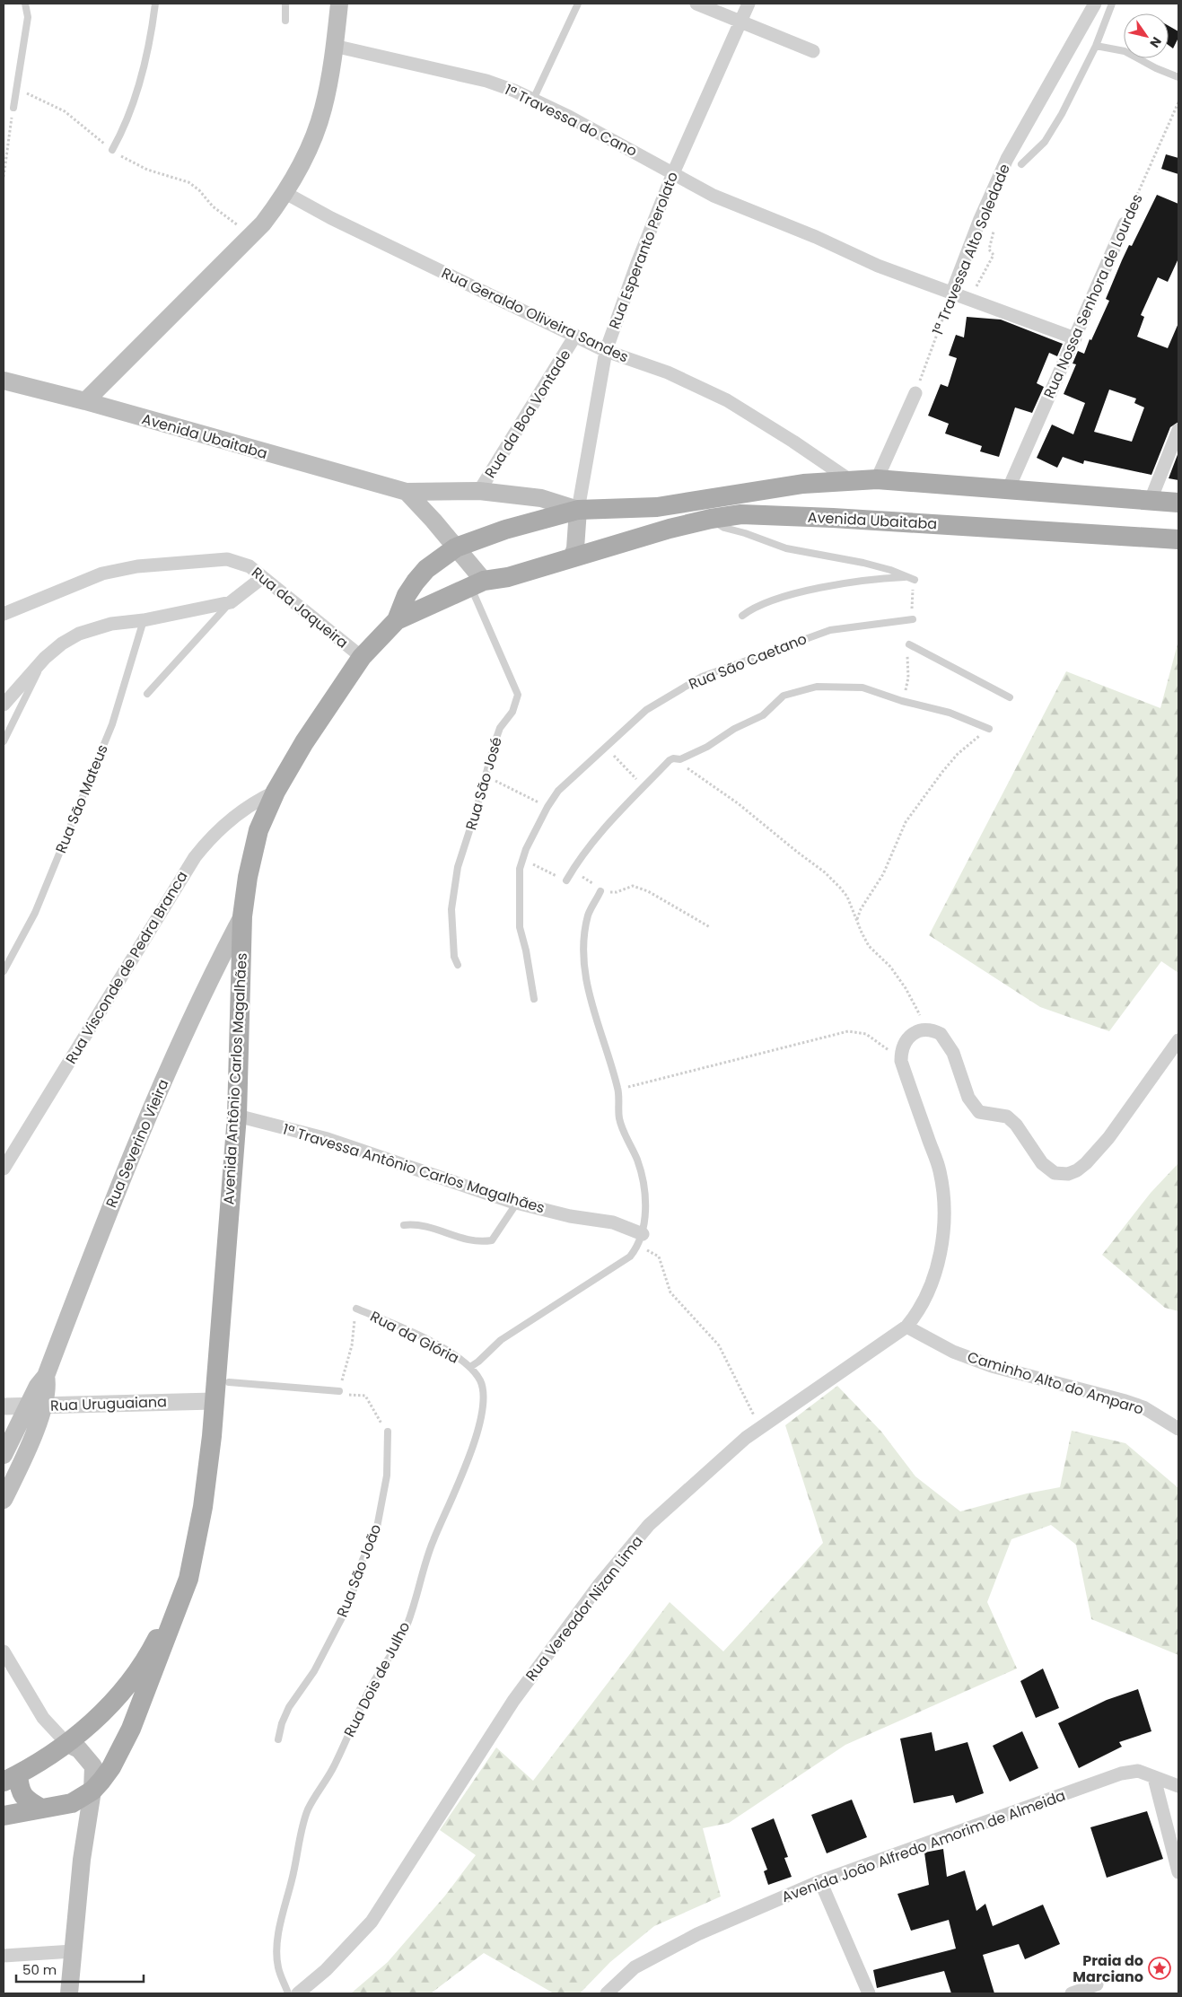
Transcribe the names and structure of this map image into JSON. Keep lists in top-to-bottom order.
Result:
{
  "streets": {
    "main road": ["Avenida Ubaitaba", "Avenida Antônio Carlos Magalhães", "Rua Severino Vieira"],
    "street": [
      "1ª Travessa do Cano",
      "1ª Travessa Alto Soledade",
      "Rua Esperanto Perolato",
      "Rua Nossa Senhora de Lourdes",
      "Rua Geraldo Oliveira Sandes",
      "Rua da Boa Vontade",
      "Rua da Jaqueira",
      "Rua Visconde de Pedra Branca",
      "1ª Travessa Antônio Carlos Magalhães",
      "Caminho Alto do Amparo",
      "Rua Uruguaiana",
      "Rua Vereador Nizan Lima",
      "Avenida João Alfredo Amorim de Almeida"
    ],
    "lane": [
      "Rua São Caetano",
      "Rua São José",
      "Rua São Mateus",
      "Rua da Glória",
      "Rua São João",
      "Rua Dois de Julho"
    ]
  },
  "crossings": [
    ["1ª Travessa do Cano", "1ª Travessa Alto Soledade"],
    ["1ª Travessa do Cano", "Rua Esperanto Perolato"],
    ["1ª Travessa do Cano", "Rua Nossa Senhora de Lourdes"],
    ["Rua Esperanto Perolato", "Rua Geraldo Oliveira Sandes"],
    ["Rua Esperanto Perolato", "Avenida Ubaitaba"],
    ["Rua Nossa Senhora de Lourdes", "Avenida Ubaitaba"],
    ["Rua Geraldo Oliveira Sandes", "Rua da Boa Vontade"],
    ["Rua Geraldo Oliveira Sandes", "Avenida Ubaitaba"],
    ["Rua da Boa Vontade", "Avenida Ubaitaba"],
    ["Avenida Ubaitaba", "Rua São José"],
    ["Avenida Ubaitaba", "Avenida Antônio Carlos Magalhães"],
    ["Rua da Jaqueira", "Avenida Antônio Carlos Magalhães"],
    ["Rua São José", "Avenida Antônio Carlos Magalhães"],
    ["Rua Visconde de Pedra Branca", "Avenida Antônio Carlos Magalhães"],
    ["Avenida Antônio Carlos Magalhães", "Rua Severino Vieira"],
    ["Avenida Antônio Carlos Magalhães", "1ª Travessa Antônio Carlos Magalhães"],
    ["Avenida Antônio Carlos Magalhães", "Rua Uruguaiana"],
    ["Rua Severino Vieira", "Rua Uruguaiana"],
    ["1ª Travessa Antônio Carlos Magalhães", "Rua da Glória"],
    ["Rua da Glória", "Rua Dois de Julho"],
    ["Caminho Alto do Amparo", "Rua Vereador Nizan Lima"]
  ],
  "places": {
    "place": ["Praia do Marciano"]
  },
  "scale_bar": "50 m",
  "north": "bottom right"
}
